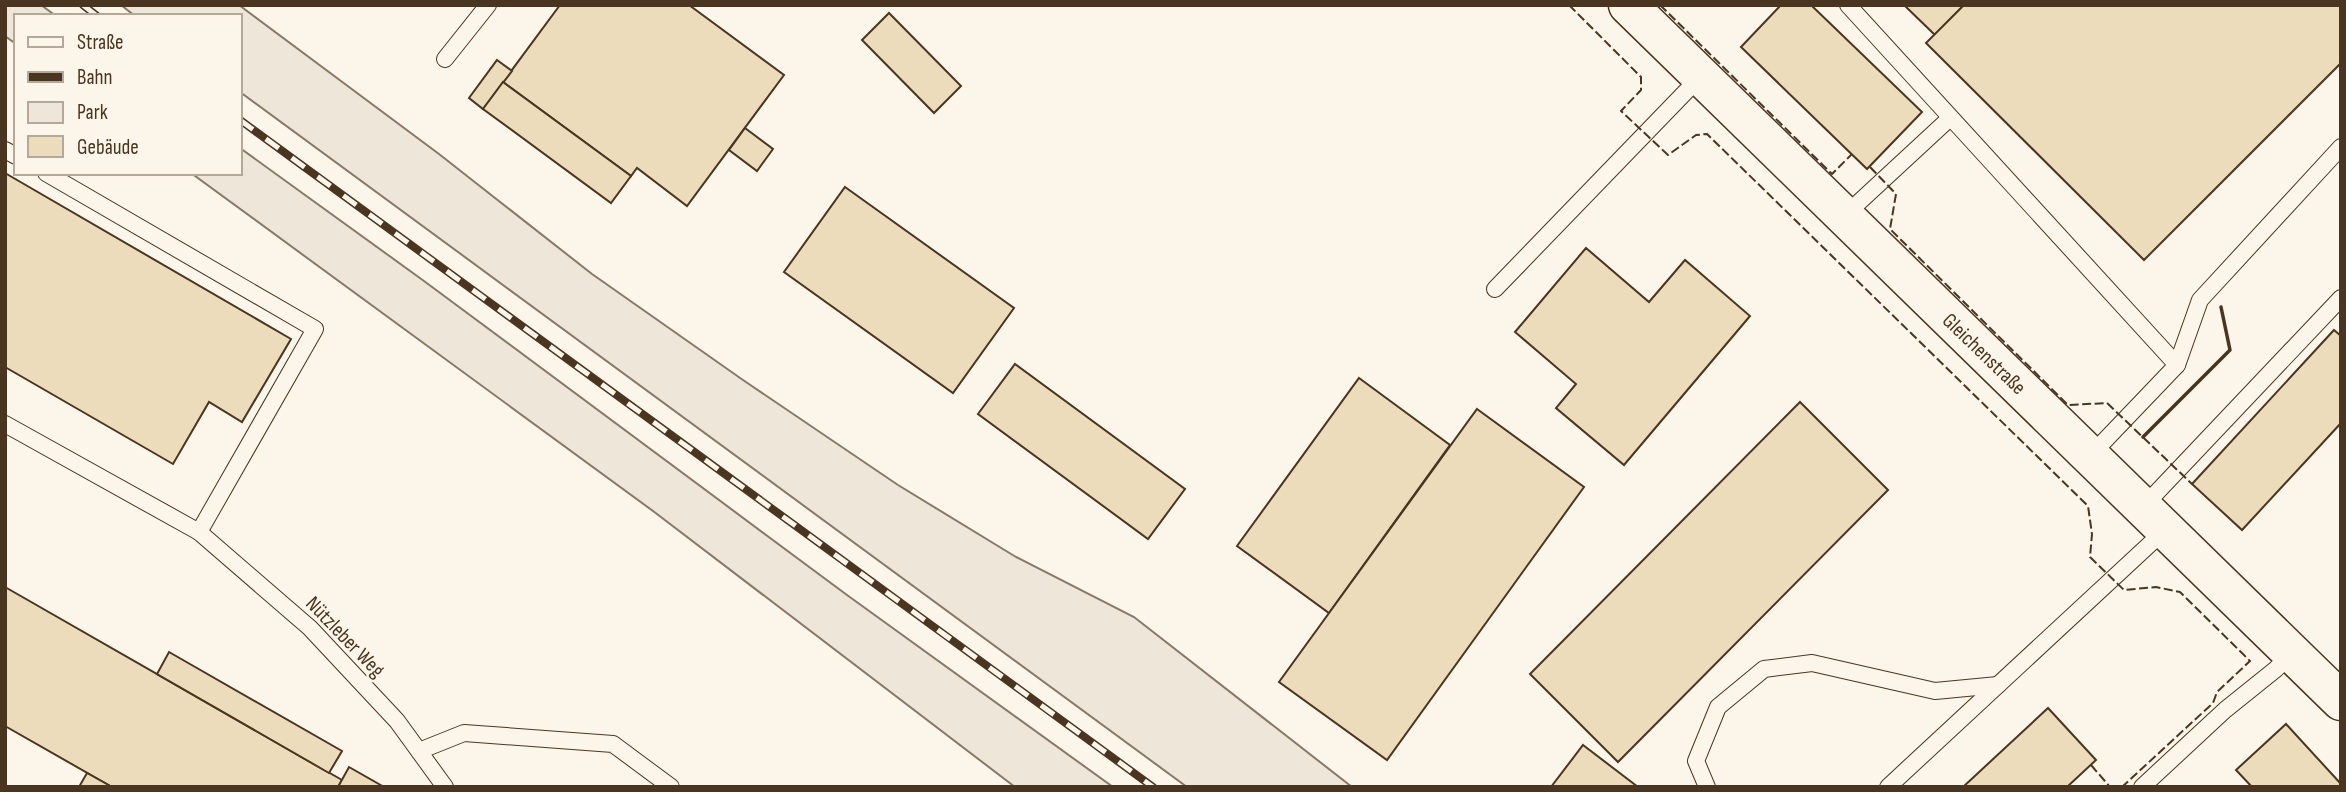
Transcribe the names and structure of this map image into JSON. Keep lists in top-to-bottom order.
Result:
{
  "streets": {
    "street": ["Gleichenstraße"],
    "lane": ["Nützleber Weg"]
  },
  "legend": [
    "Straße",
    "Bahn",
    "Park",
    "Gebäude"
  ]
}
